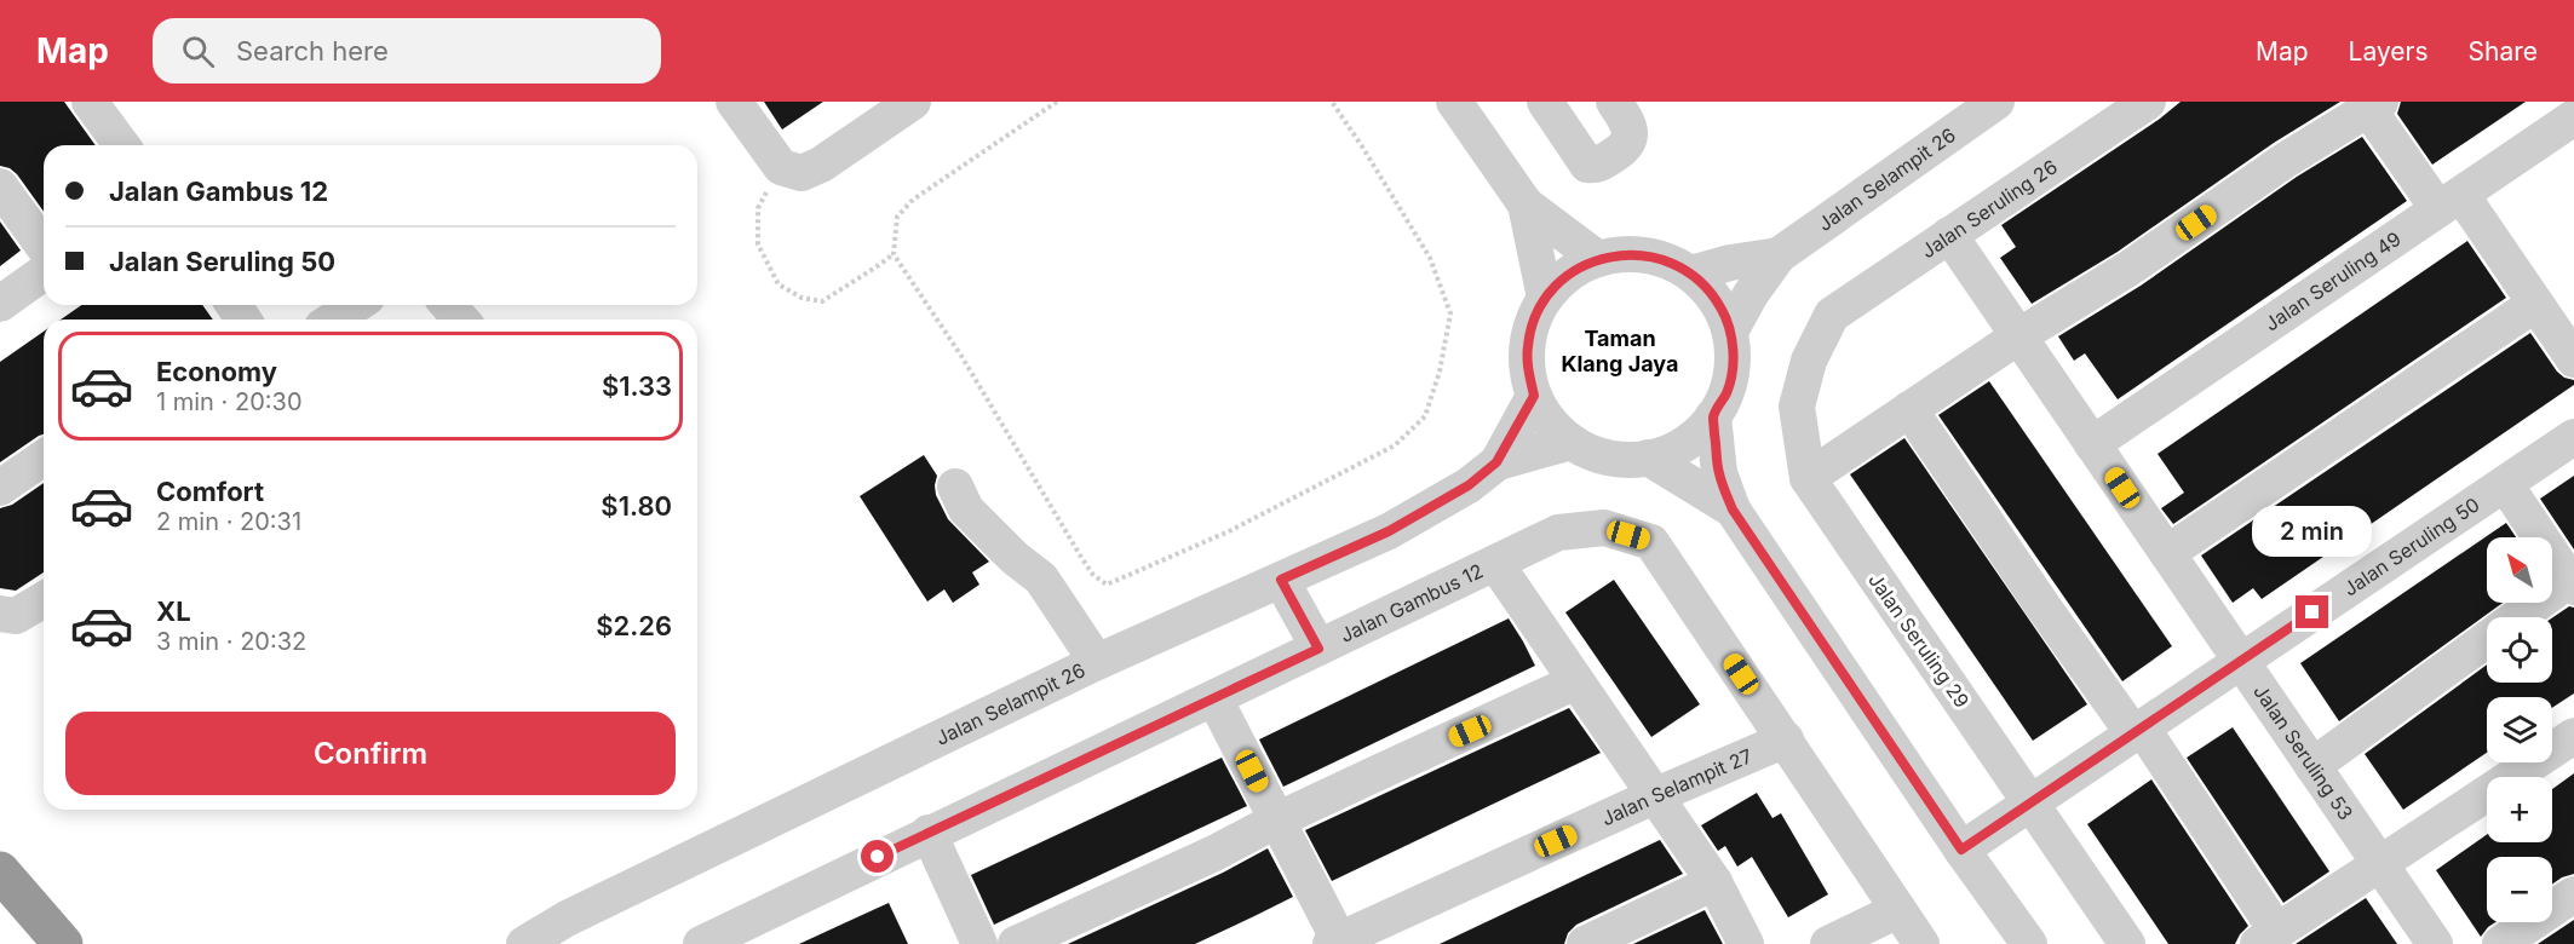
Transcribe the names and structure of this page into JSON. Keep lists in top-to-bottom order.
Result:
{
  "streets": {
    "street": [
      "Jalan Selampit 26",
      "Jalan Seruling 26",
      "Jalan Seruling 49",
      "Jalan Seruling 50",
      "Jalan Gambus 12",
      "Jalan Seruling 29",
      "Jalan Seruling 53",
      "Jalan Selampit 27"
    ]
  },
  "crossings": [
    ["Jalan Seruling 26", "Jalan Seruling 29"],
    ["Jalan Seruling 26", "Jalan Seruling 53"],
    ["Jalan Seruling 49", "Jalan Seruling 53"],
    ["Jalan Seruling 50", "Jalan Seruling 29"],
    ["Jalan Seruling 50", "Jalan Seruling 53"],
    ["Jalan Gambus 12", "Jalan Selampit 27"]
  ],
  "districts": ["Taman Klang Jaya"],
  "north": "top left",
  "page": {
    "header": "Map",
    "search": "Search here",
    "nav": ["Map", "Layers", "Share"],
    "banner": ["Jalan Gambus 12", "Jalan Seruling 50"],
    "list": [
      {
        "name": "Economy",
        "note": "1 min · 20:30",
        "value": "$1.33"
      },
      {
        "name": "Comfort",
        "note": "2 min · 20:31",
        "value": "$1.80"
      },
      {
        "name": "XL",
        "note": "3 min · 20:32",
        "value": "$2.26"
      }
    ],
    "bubble": "2 min",
    "map_buttons": ["+", "−"],
    "buttons": "Confirm"
  }
}
